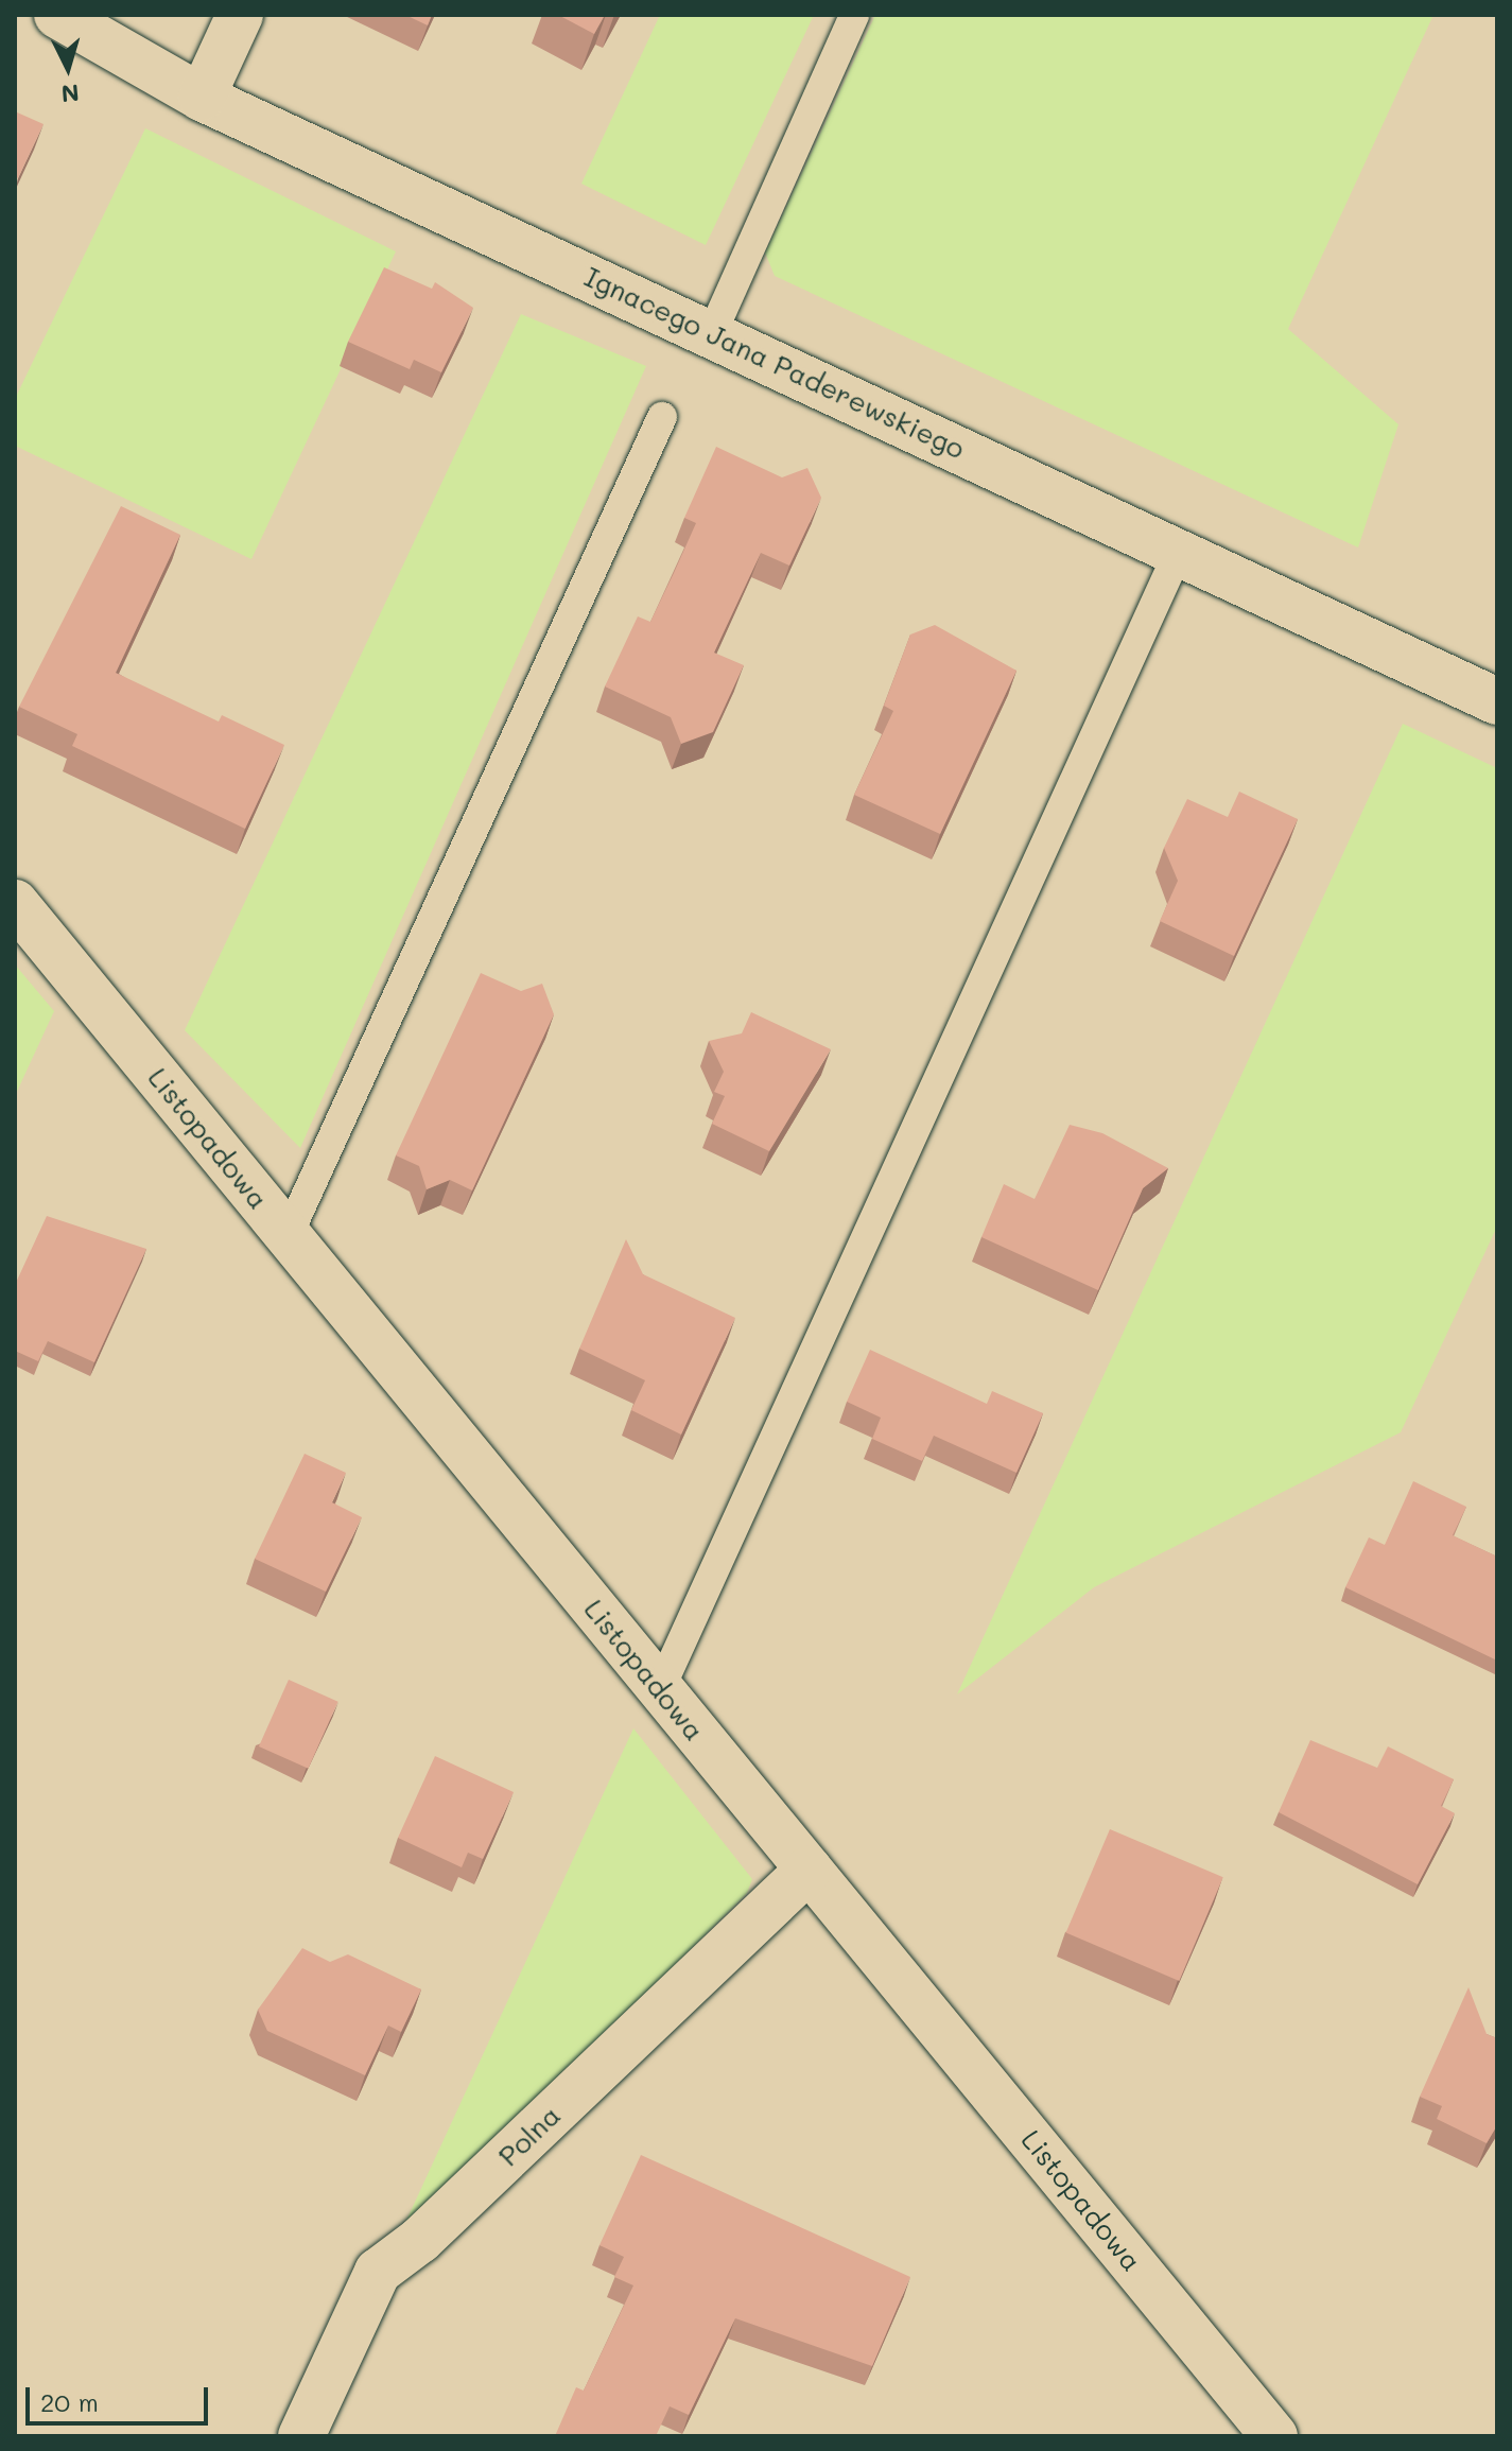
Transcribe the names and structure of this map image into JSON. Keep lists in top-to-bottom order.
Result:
{
  "streets": {
    "street": ["Ignacego Jana Paderewskiego", "Listopadowa", "Polna"]
  },
  "crossings": [
    ["Listopadowa", "Polna"]
  ],
  "scale_bar": "20 m",
  "north": "bottom"
}
